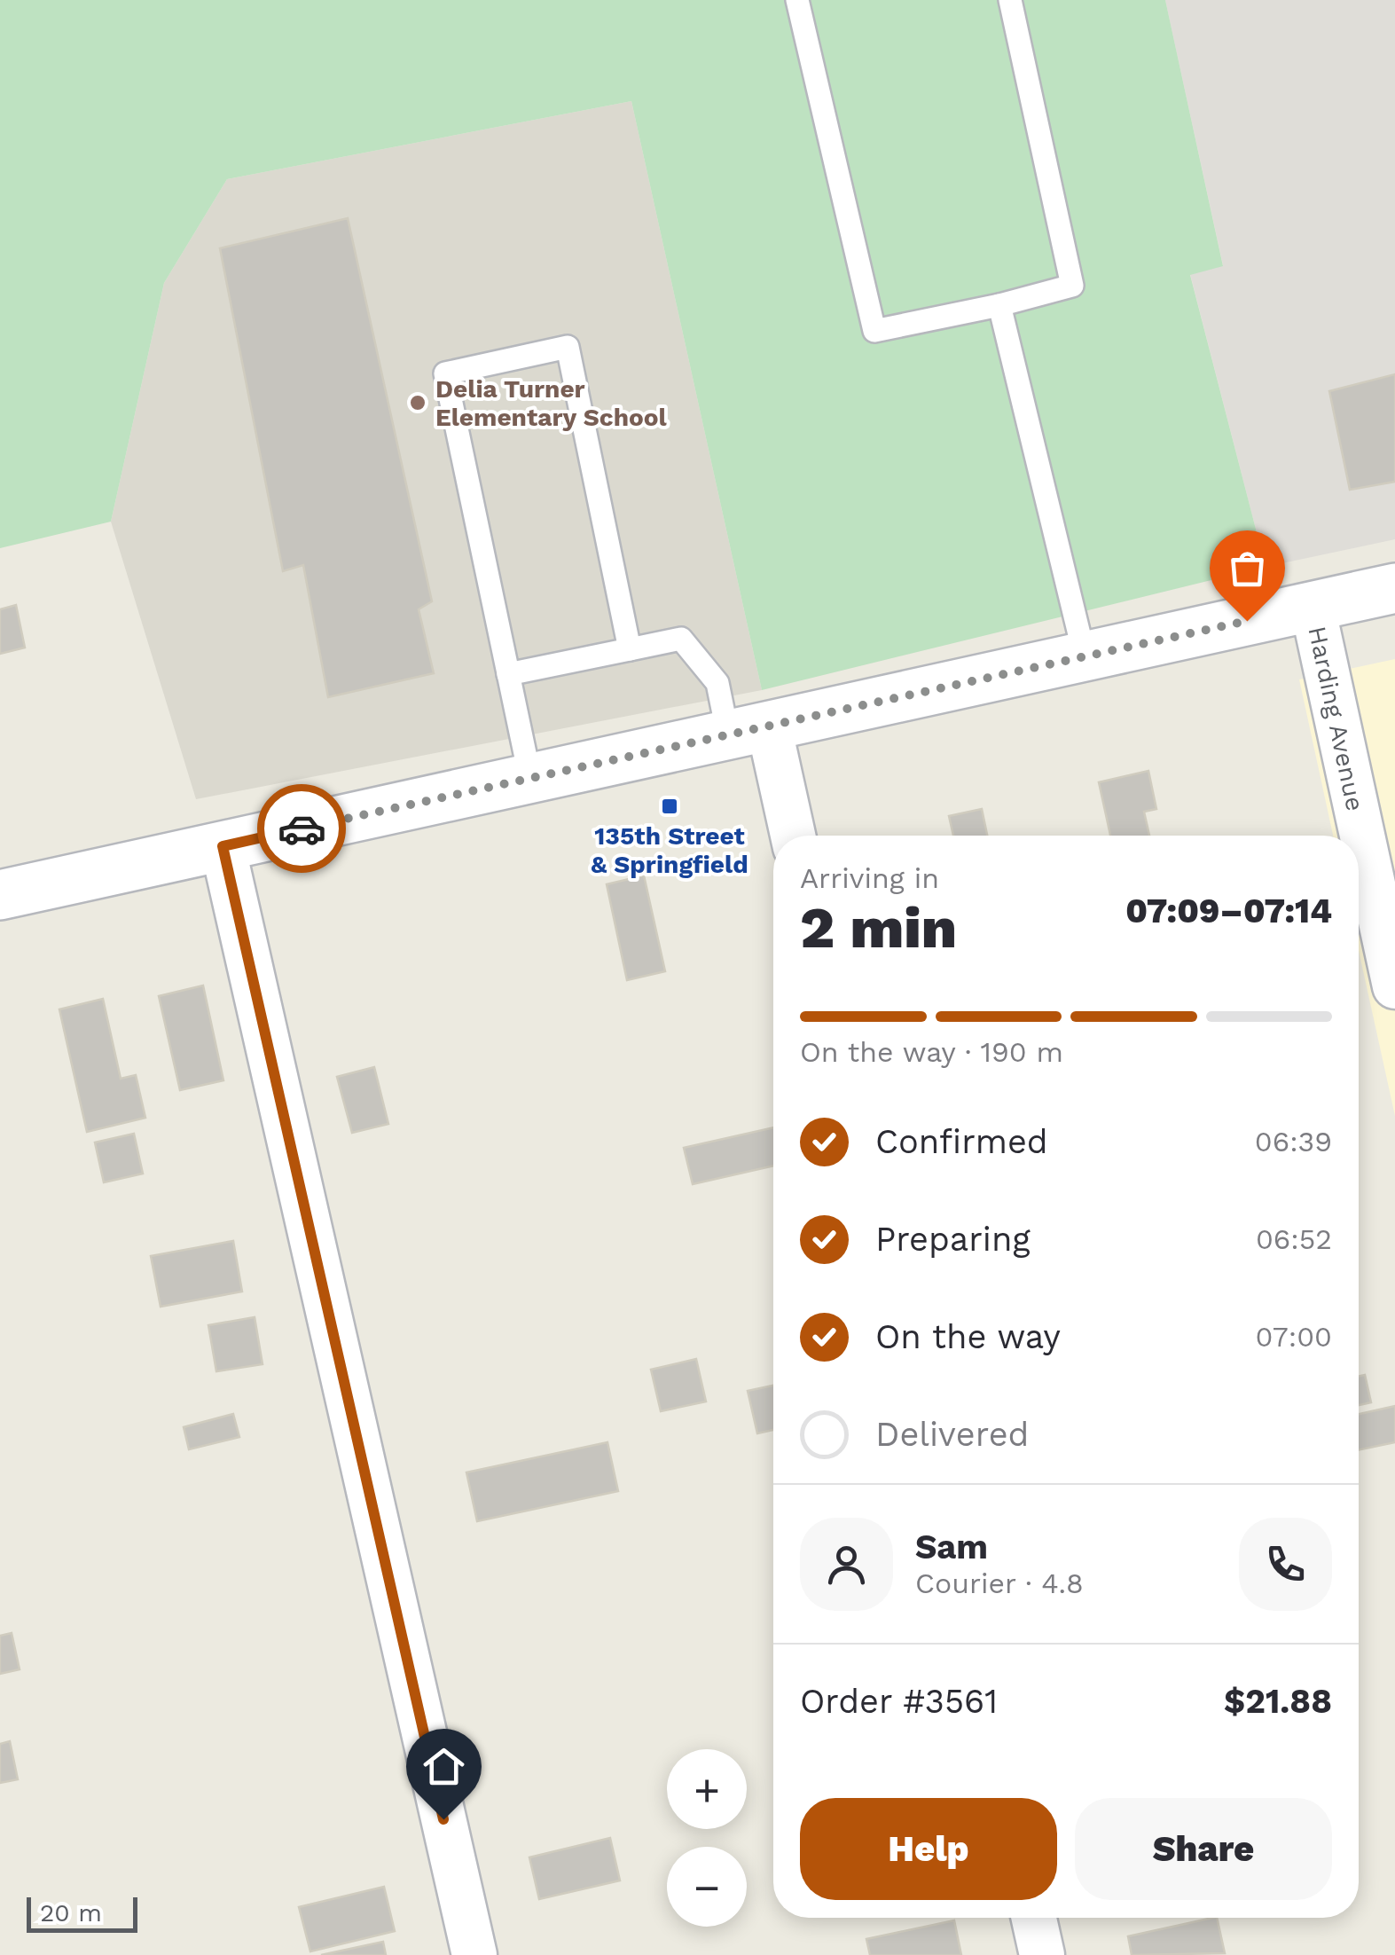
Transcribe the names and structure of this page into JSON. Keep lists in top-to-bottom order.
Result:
{
  "streets": {
    "street": ["Harding Avenue"]
  },
  "places": {
    "other": ["Delia Turner Elementary School"],
    "transit": ["135th Street & Springfield"]
  },
  "scale_bar": "20 m",
  "page": {
    "heading": ["2 min", "Arriving in", "07:09–07:14"],
    "panel": [
      "Sam",
      "Courier · 4.8",
      "Order #3561",
      "$21.88"
    ],
    "bar": "On the way · 190 m",
    "list": [
      ["Confirmed", "06:39"],
      ["Preparing", "06:52"],
      ["On the way", "07:00"],
      "Delivered"
    ],
    "map_buttons": ["+", "−"],
    "buttons": ["Help", "Share"],
    "scale": "20 m"
  }
}
